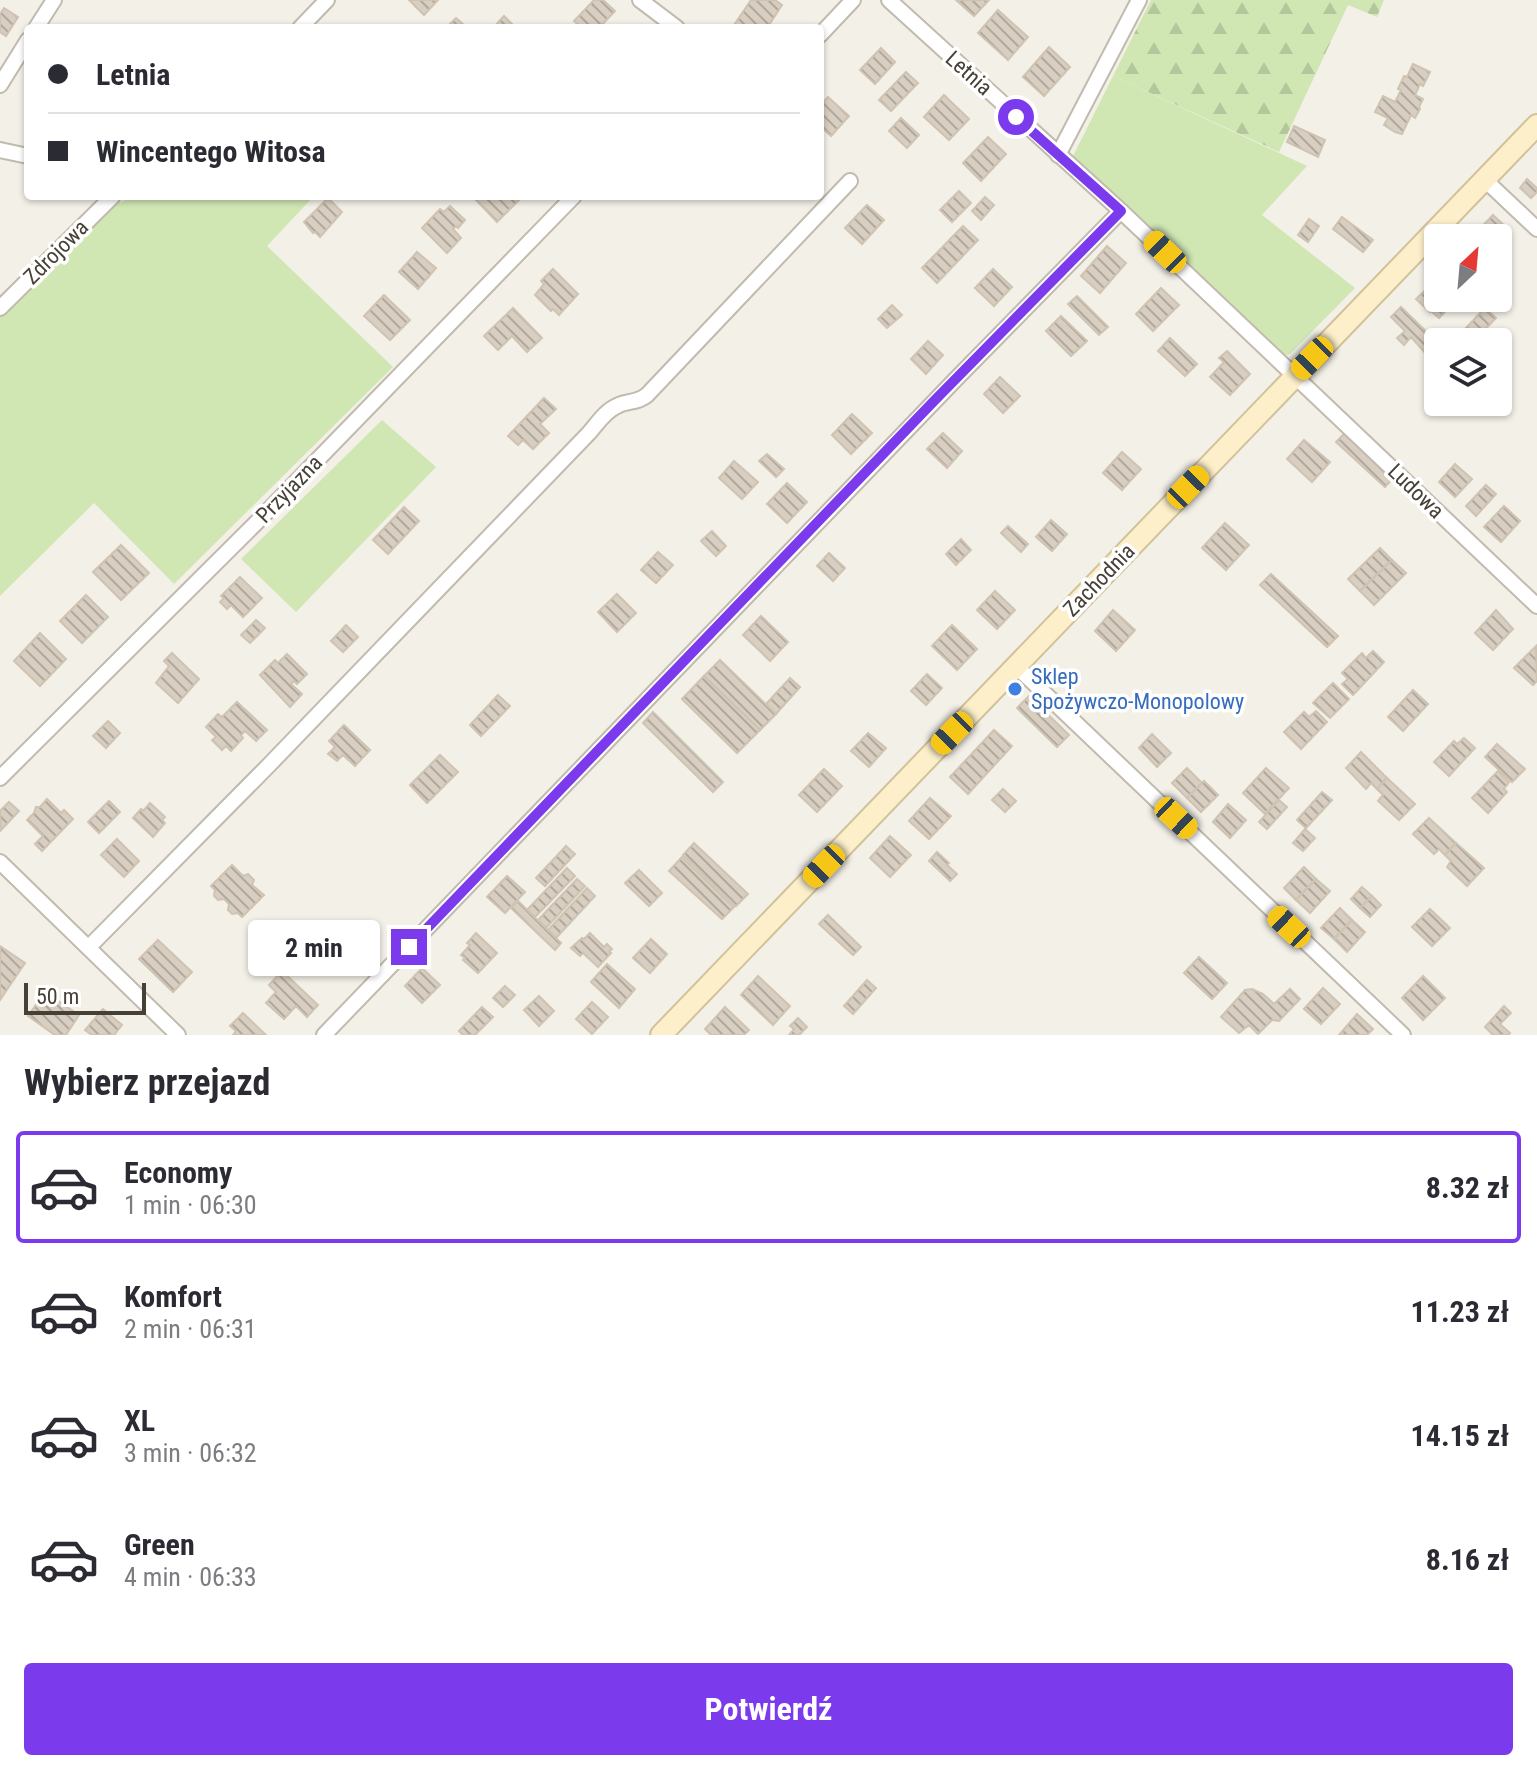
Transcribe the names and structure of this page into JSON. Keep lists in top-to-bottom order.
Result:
{
  "streets": {
    "street": [
      "Letnia",
      "Zdrojowa",
      "Przyjazna",
      "Ludowa",
      "Zachodnia"
    ]
  },
  "crossings": [
    ["Letnia", "Ludowa"],
    ["Letnia", "Zachodnia"],
    ["Ludowa", "Zachodnia"]
  ],
  "places": ["Sklep Spożywczo-Monopolowy"],
  "scale_bar": "50 m",
  "north": "top right",
  "page": {
    "banner": ["Letnia", "Wincentego Witosa"],
    "bubble": "2 min",
    "scale": "50 m",
    "heading": "Wybierz przejazd",
    "list": [
      {
        "name": "Economy",
        "note": "1 min · 06:30",
        "value": "8.32 zł"
      },
      {
        "name": "Komfort",
        "note": "2 min · 06:31",
        "value": "11.23 zł"
      },
      {
        "name": "XL",
        "note": "3 min · 06:32",
        "value": "14.15 zł"
      },
      {
        "name": "Green",
        "note": "4 min · 06:33",
        "value": "8.16 zł"
      }
    ],
    "buttons": "Potwierdź"
  }
}
